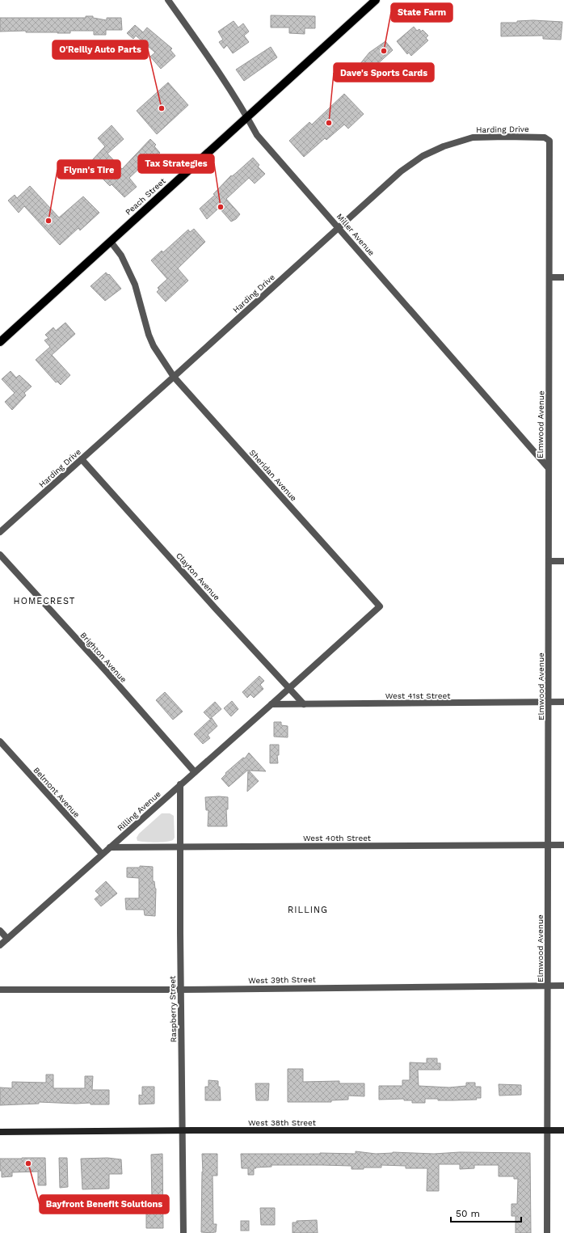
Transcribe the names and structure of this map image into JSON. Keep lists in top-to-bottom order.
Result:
{
  "streets": {
    "main road": ["Peach Street", "West 38th Street"],
    "street": [
      "Harding Drive",
      "Miller Avenue",
      "Elmwood Avenue",
      "Sheridan Avenue",
      "Clayton Avenue",
      "Brighton Avenue",
      "West 41st Street",
      "Belmont Avenue",
      "Rilling Avenue",
      "West 40th Street",
      "West 39th Street",
      "Raspberry Street"
    ]
  },
  "crossings": [
    ["Harding Drive", "Miller Avenue"],
    ["Harding Drive", "Elmwood Avenue"],
    ["Harding Drive", "Sheridan Avenue"],
    ["Harding Drive", "Clayton Avenue"],
    ["Peach Street", "Miller Avenue"],
    ["Peach Street", "Sheridan Avenue"],
    ["Miller Avenue", "Elmwood Avenue"],
    ["Elmwood Avenue", "West 41st Street"],
    ["Elmwood Avenue", "West 40th Street"],
    ["Elmwood Avenue", "West 39th Street"],
    ["Elmwood Avenue", "West 38th Street"],
    ["Sheridan Avenue", "Clayton Avenue"],
    ["Sheridan Avenue", "Rilling Avenue"],
    ["Clayton Avenue", "West 41st Street"],
    ["Clayton Avenue", "Rilling Avenue"],
    ["Brighton Avenue", "Rilling Avenue"],
    ["West 41st Street", "Rilling Avenue"],
    ["Belmont Avenue", "Rilling Avenue"],
    ["Rilling Avenue", "West 40th Street"],
    ["Rilling Avenue", "Raspberry Street"],
    ["West 40th Street", "Raspberry Street"],
    ["West 39th Street", "Raspberry Street"],
    ["Raspberry Street", "West 38th Street"]
  ],
  "districts": ["HOMECREST", "RILLING"],
  "places": [
    "State Farm",
    "O'Reilly Auto Parts",
    "Dave's Sports Cards",
    "Tax Strategies",
    "Flynn's Tire",
    "Bayfront Benefit Solutions"
  ],
  "scale_bar": "50 m"
}
